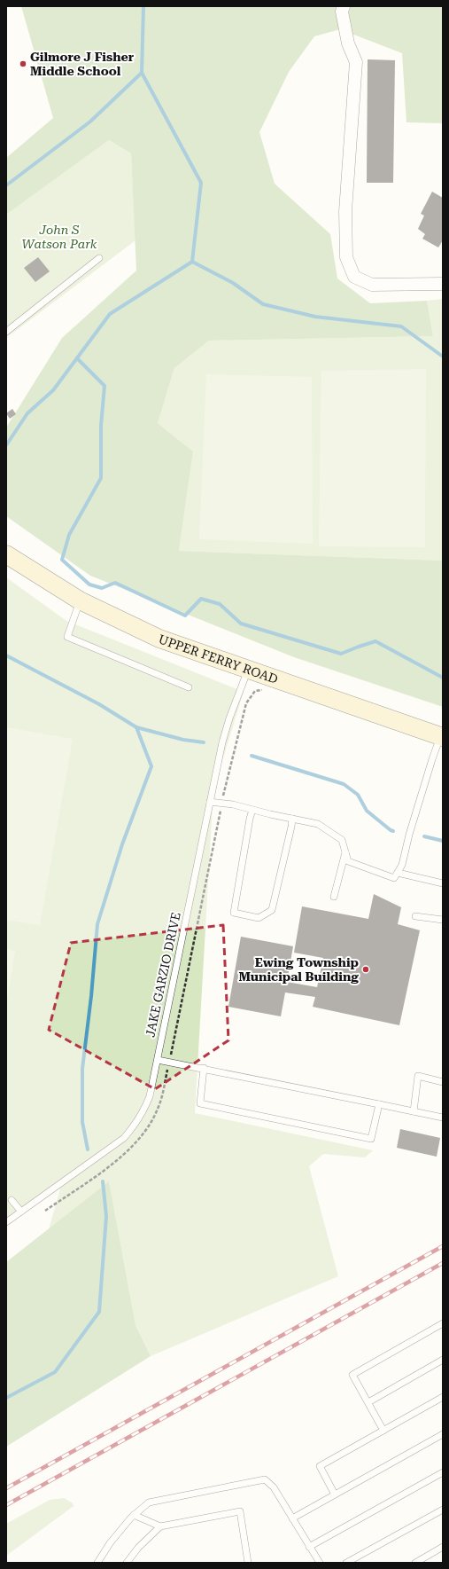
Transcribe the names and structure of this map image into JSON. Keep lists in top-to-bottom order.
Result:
{
  "streets": {
    "main road": ["UPPER FERRY ROAD"],
    "lane": ["JAKE GARZIO DRIVE"]
  },
  "crossings": [
    ["UPPER FERRY ROAD", "JAKE GARZIO DRIVE"]
  ],
  "parks": ["John S Watson Park"],
  "places": ["Gilmore J Fisher Middle School", "Ewing Township Municipal Building"]
}
